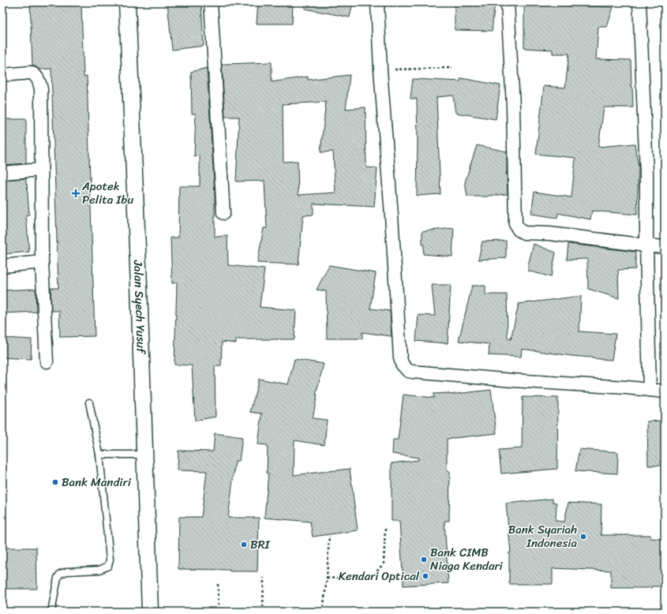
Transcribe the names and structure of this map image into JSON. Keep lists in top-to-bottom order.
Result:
{
  "streets": {
    "street": ["Jalan Syech Yusuf"]
  },
  "places": {
    "health": ["Apotek Pelita Ibu"],
    "other": [
      "Bank Mandiri",
      "Bank Syariah Indonesia",
      "BRI",
      "Bank CIMB Niaga Kendari",
      "Kendari Optical"
    ]
  }
}
